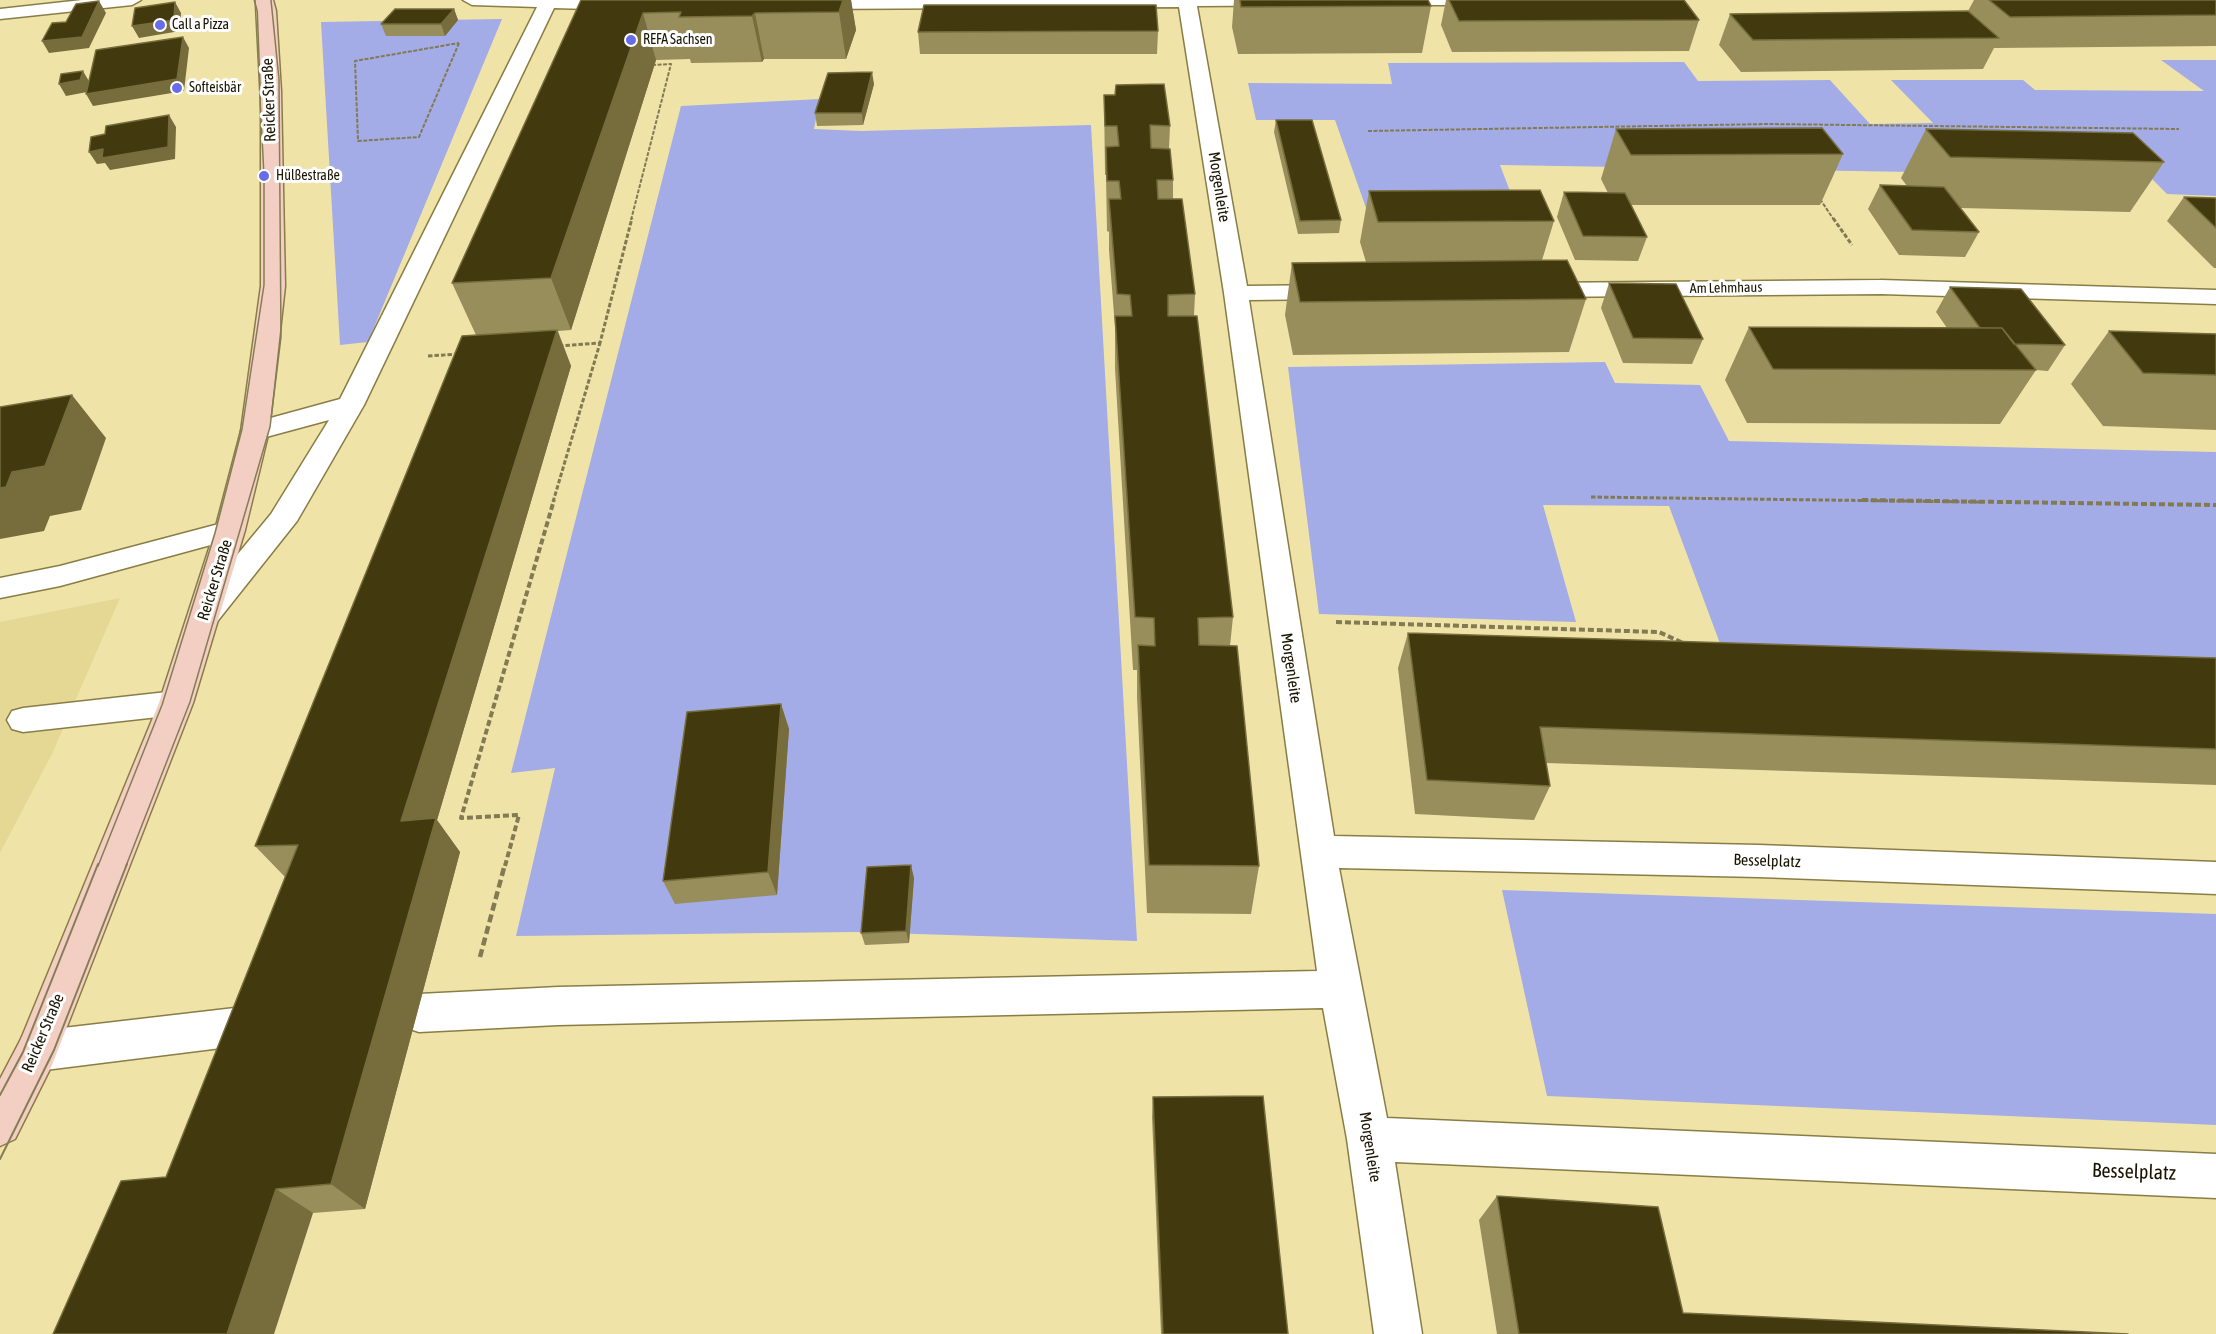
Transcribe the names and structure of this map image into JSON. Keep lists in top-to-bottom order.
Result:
{
  "streets": {
    "street": [
      "Reicker Straße",
      "Morgenleite",
      "Am Lehmhaus",
      "Besselplatz"
    ]
  },
  "crossings": [
    ["Morgenleite", "Besselplatz"]
  ],
  "places": [
    "Call a Pizza",
    "REFA Sachsen",
    "Softeisbär",
    "Hülßestraße"
  ]
}
